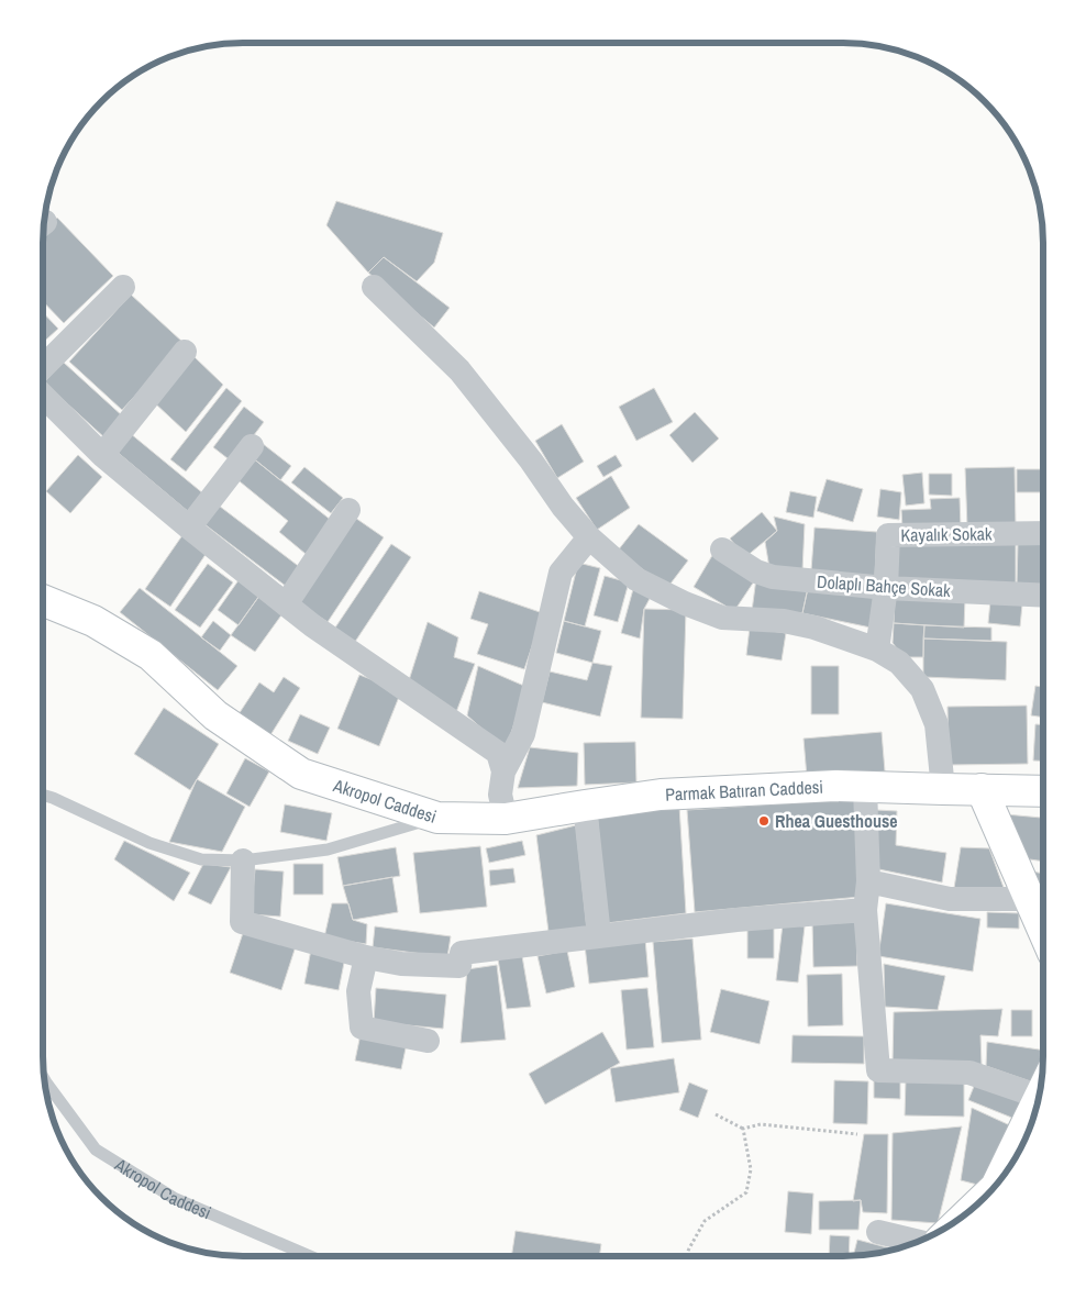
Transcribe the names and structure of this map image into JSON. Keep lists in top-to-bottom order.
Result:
{
  "streets": {
    "main road": ["Parmak Batıran Caddesi", "Akropol Caddesi"],
    "street": ["Kayalık Sokak", "Dolaplı Bahçe Sokak"]
  },
  "crossings": [
    ["Kayalık Sokak", "Dolaplı Bahçe Sokak"],
    ["Parmak Batıran Caddesi", "Akropol Caddesi"]
  ],
  "places": ["Rhea Guesthouse"]
}
